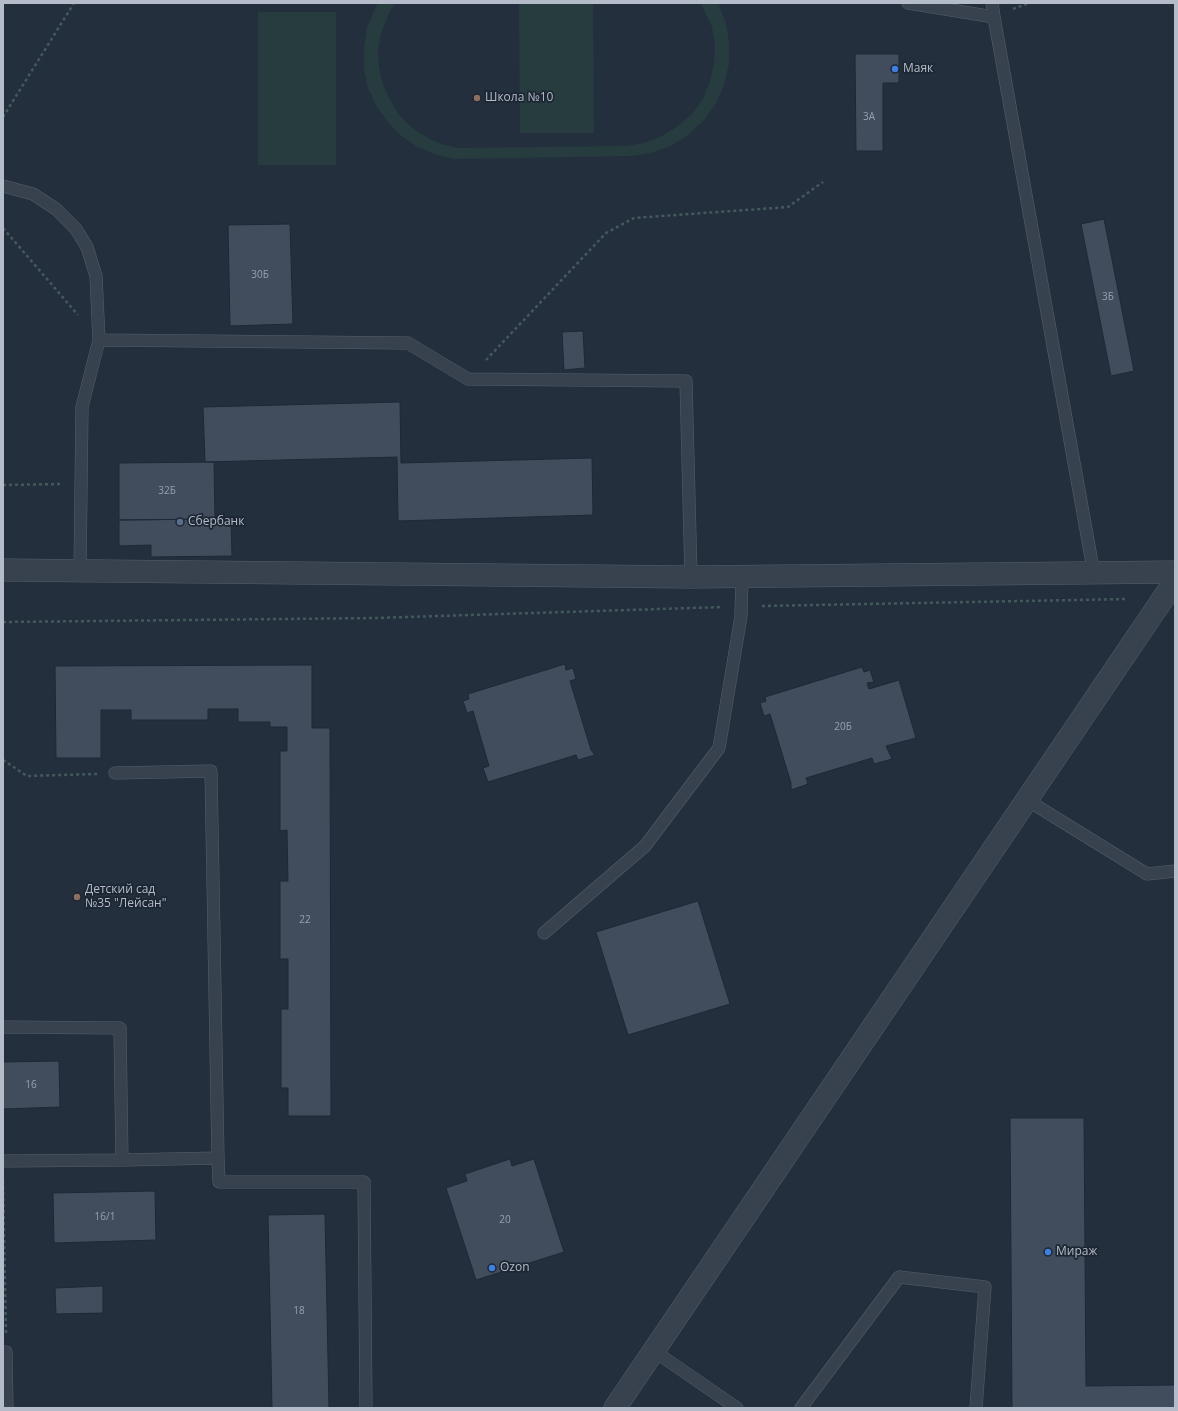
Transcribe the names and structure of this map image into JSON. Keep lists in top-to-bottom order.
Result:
{
  "places": [
    "Маяк",
    "Школа №10",
    "Сбербанк",
    "Детский сад №35 \"Лейсан\"",
    "Мираж",
    "Ozon"
  ],
  "house_numbers": [
    "3А",
    "30Б",
    "3Б",
    "32Б",
    "20Б",
    "22",
    "16",
    "16/1",
    "20",
    "18"
  ]
}
